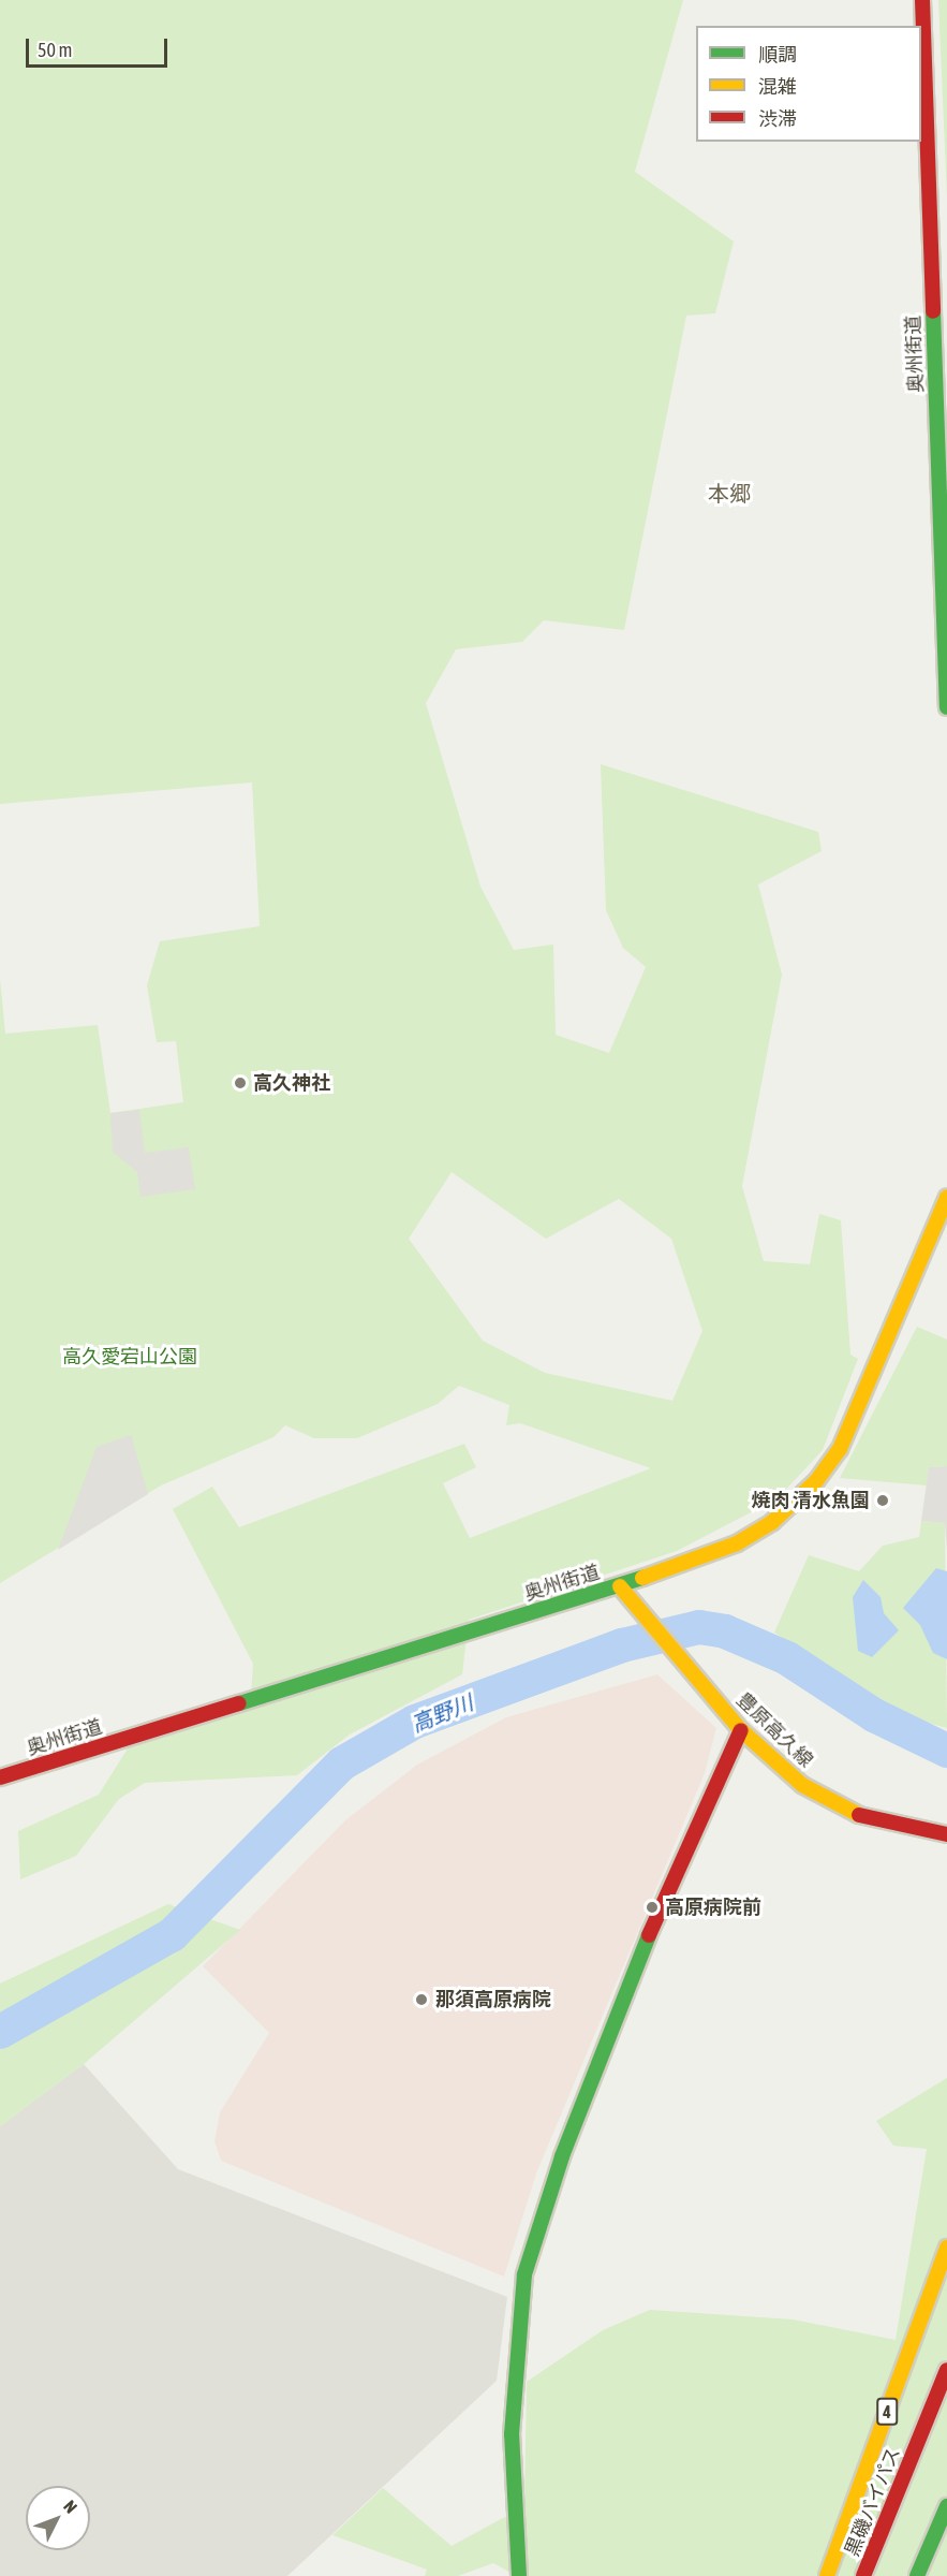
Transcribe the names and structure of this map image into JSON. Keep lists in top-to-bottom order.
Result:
{
  "streets": {
    "main road": [
      "奥州街道",
      "豊原高久線",
      "4",
      "黒磯バイパス"
    ]
  },
  "crossings": [
    ["奥州街道", "豊原高久線"]
  ],
  "districts": ["本郷"],
  "water": ["高野川"],
  "parks": ["高久愛宕山公園"],
  "places": [
    "高久神社",
    "焼肉 清水魚園",
    "高原病院前",
    "那須高原病院"
  ],
  "legend": ["順調", "混雑", "渋滞"],
  "scale_bar": "50 m",
  "north": "top right"
}
